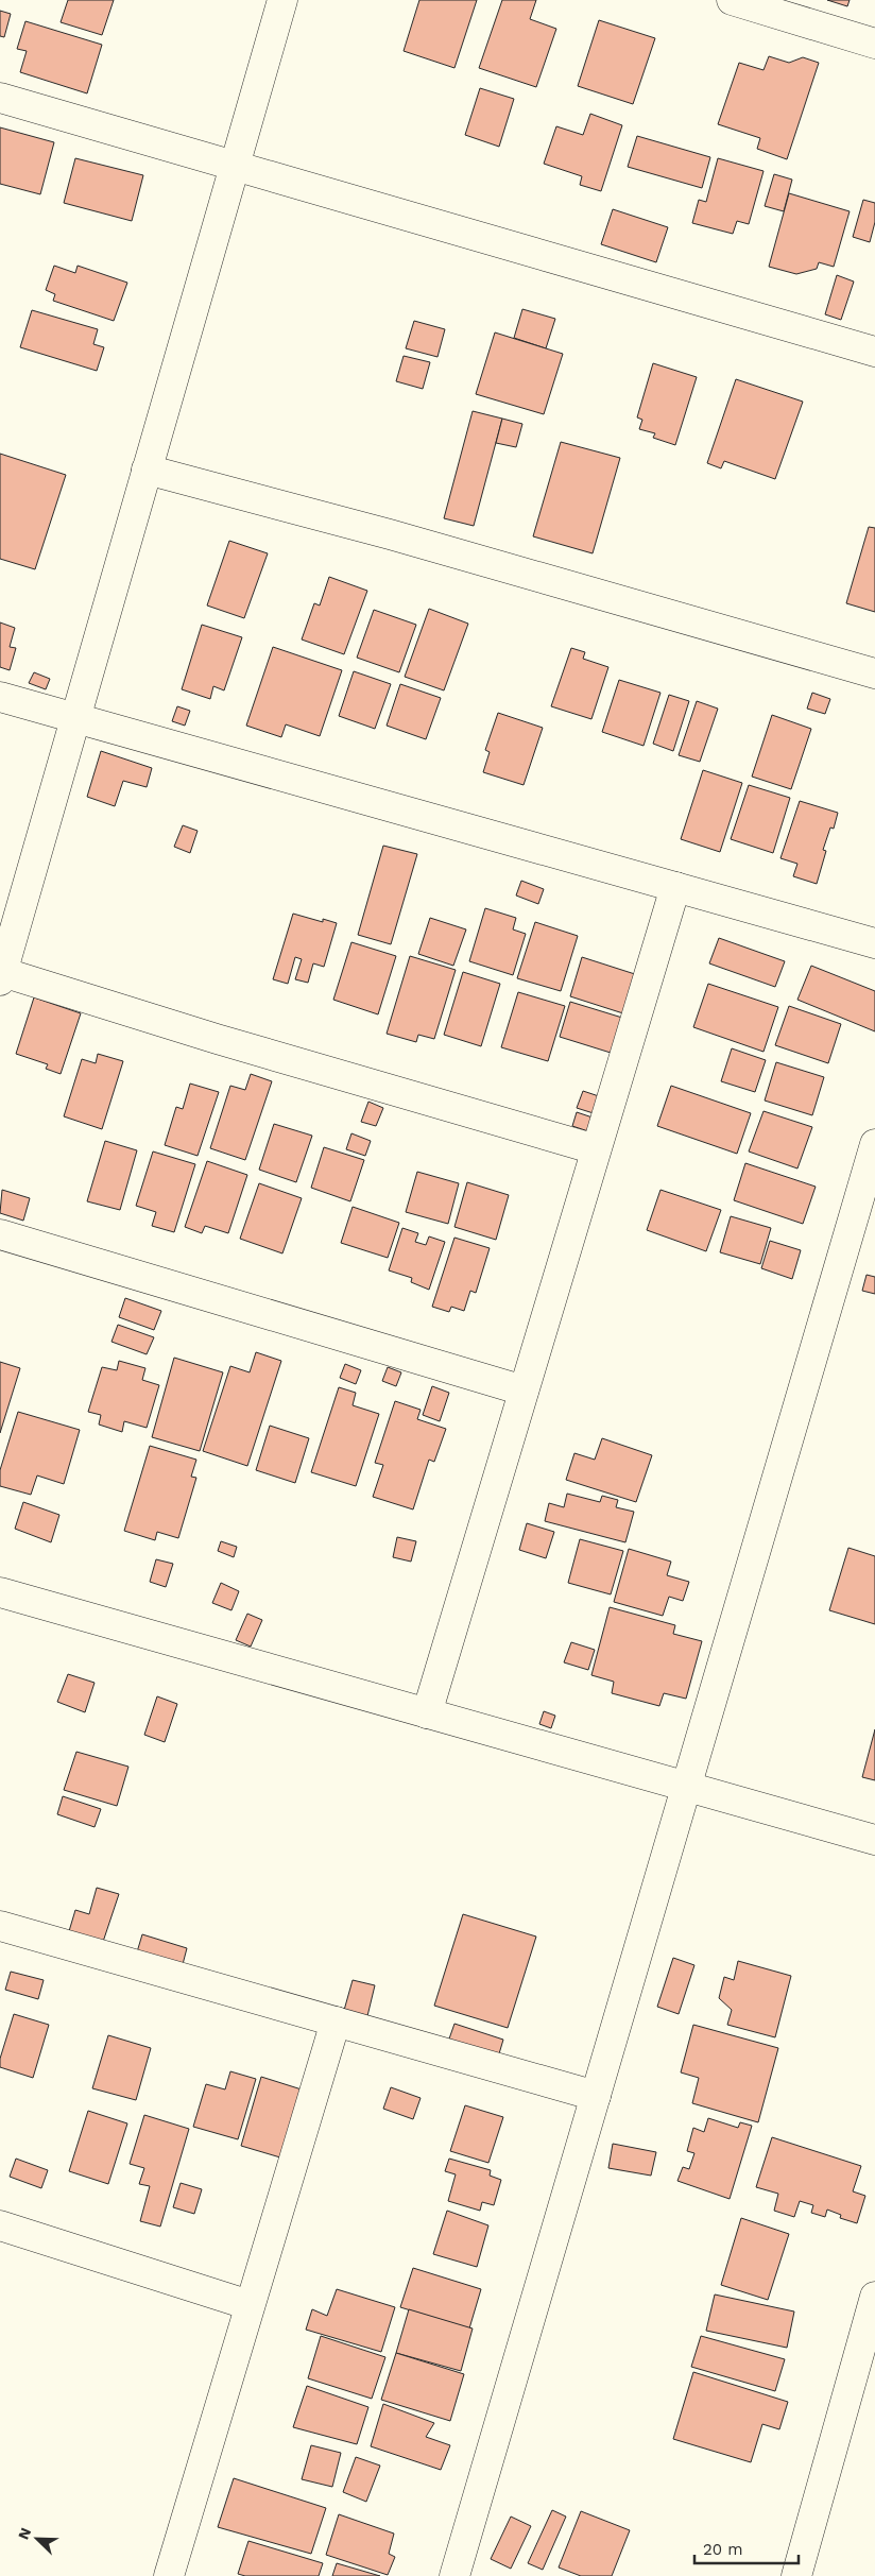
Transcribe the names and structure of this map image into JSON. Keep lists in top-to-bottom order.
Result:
{
  "scale_bar": "20 m",
  "north": "top left"
}
